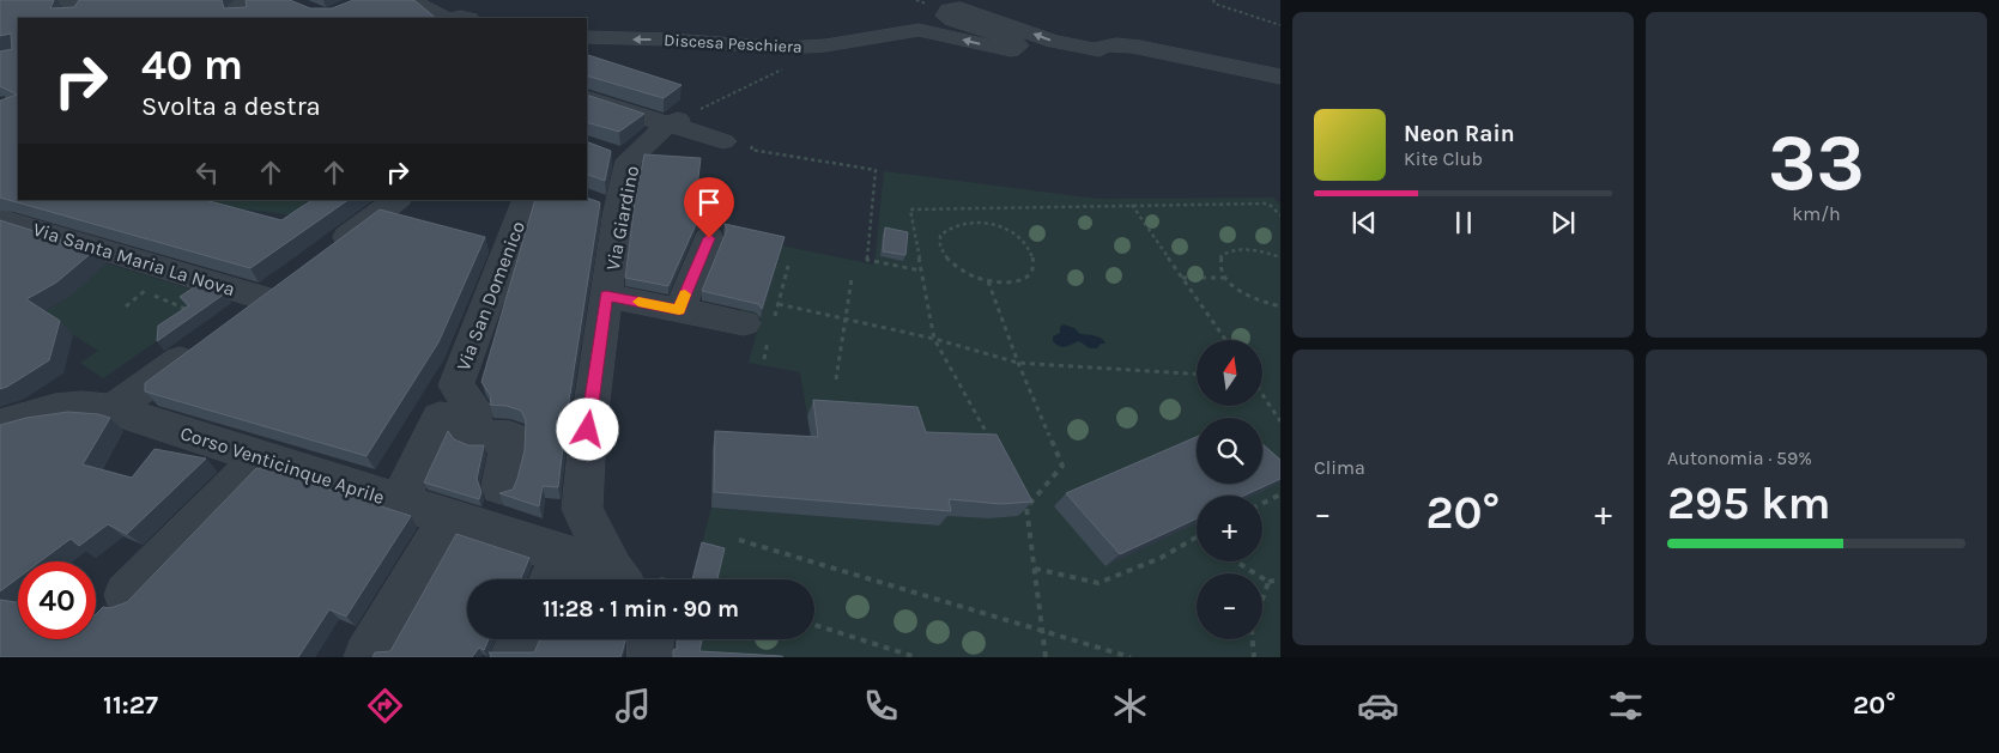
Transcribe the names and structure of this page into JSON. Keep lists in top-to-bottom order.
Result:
{
  "streets": {
    "street": [
      "Discesa Peschiera",
      "Via Giardino",
      "Via Santa Maria La Nova",
      "Via San Domenico",
      "Corso Venticinque Aprile"
    ]
  },
  "crossings": [
    ["Via Giardino", "Corso Venticinque Aprile"]
  ],
  "north": "top",
  "page": {
    "tile": [
      ["33", "km/h"],
      "Clima",
      ["Autonomia · 59%", "295 km"]
    ],
    "turn": ["40 m", "Svolta a destra"],
    "song": ["Neon Rain", "Kite Club"],
    "map_buttons": ["+", "−"],
    "heat": ["−", "20°", "+"],
    "limit": "40",
    "trip": "11:28 · 1 min · 90 m",
    "tabs": ["11:27", "20°"]
  }
}
